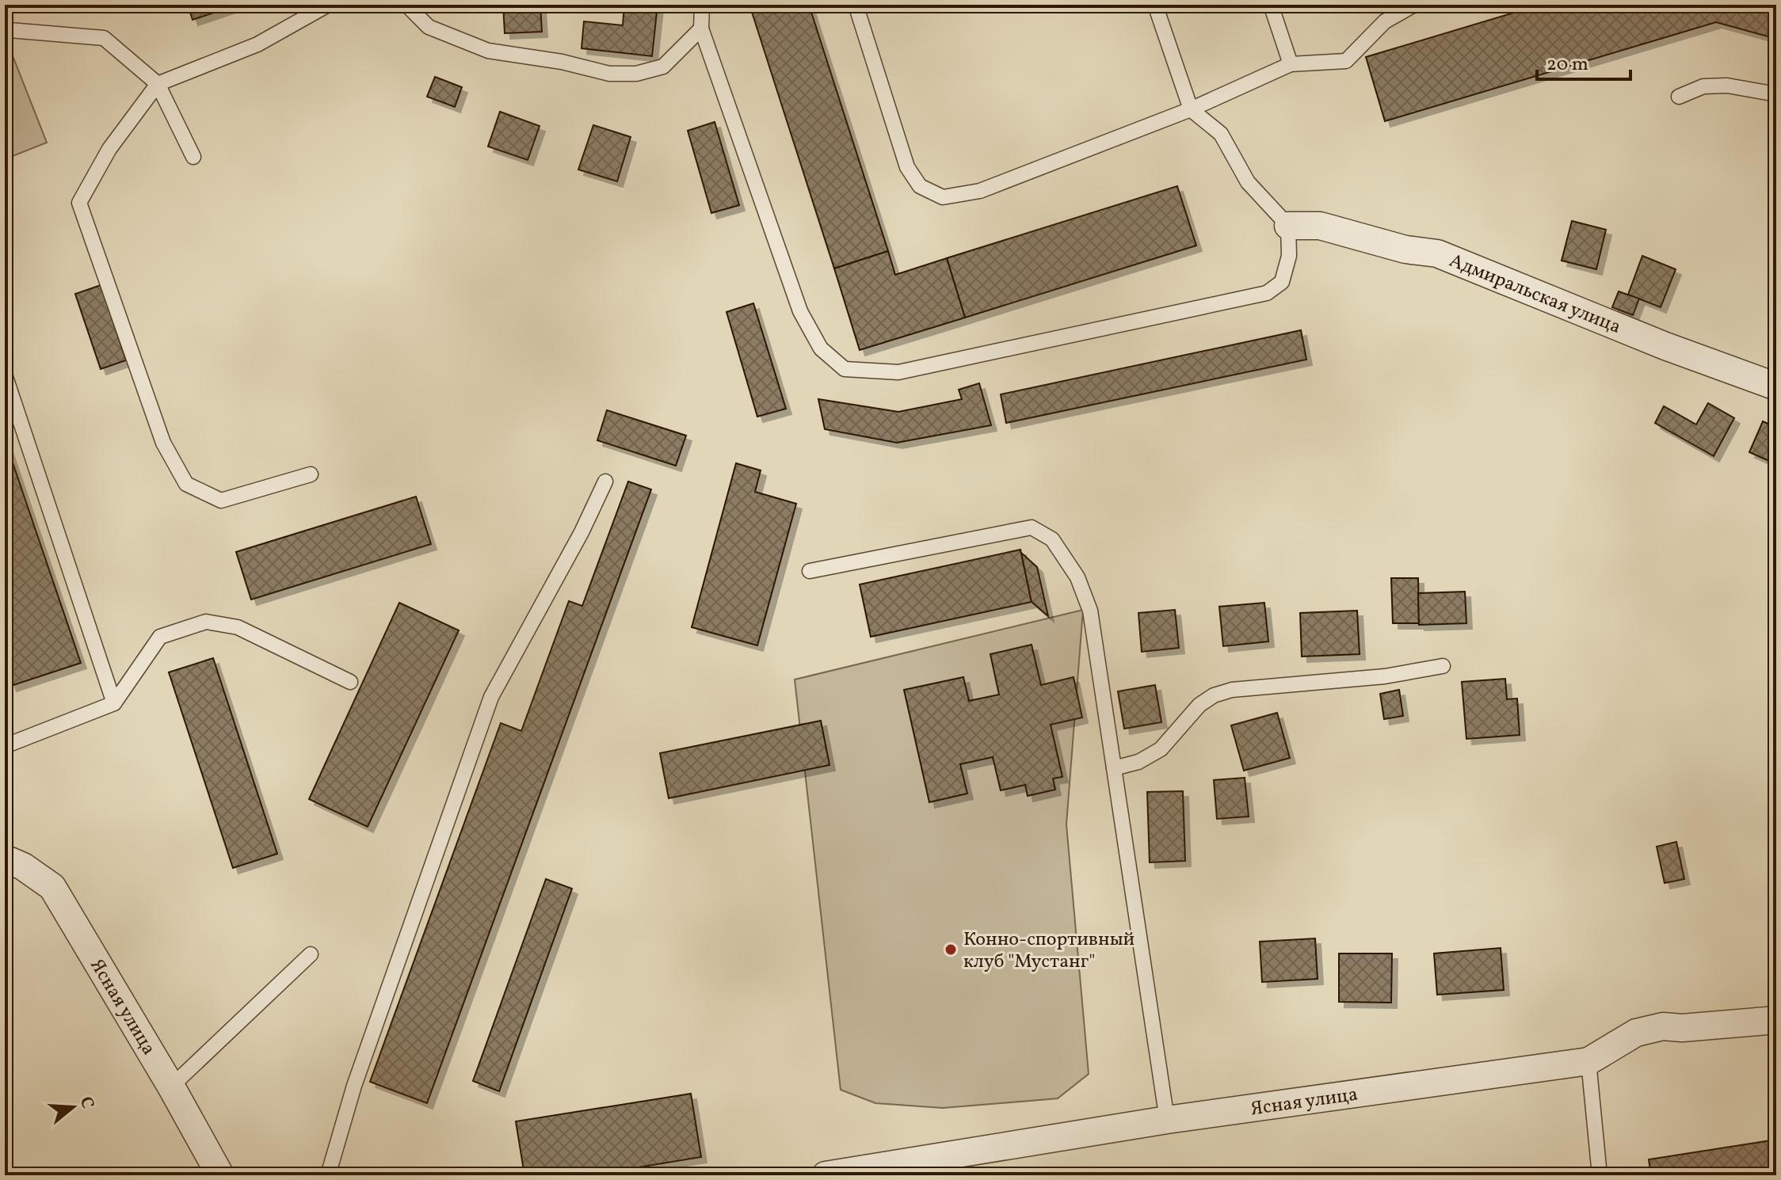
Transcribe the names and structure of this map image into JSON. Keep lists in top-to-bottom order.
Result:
{
  "streets": {
    "street": ["Адмиральская улица", "Ясная улица"]
  },
  "places": ["Конно-спортивный клуб \"Мустанг\""],
  "scale_bar": "20 m",
  "north": "right"
}
